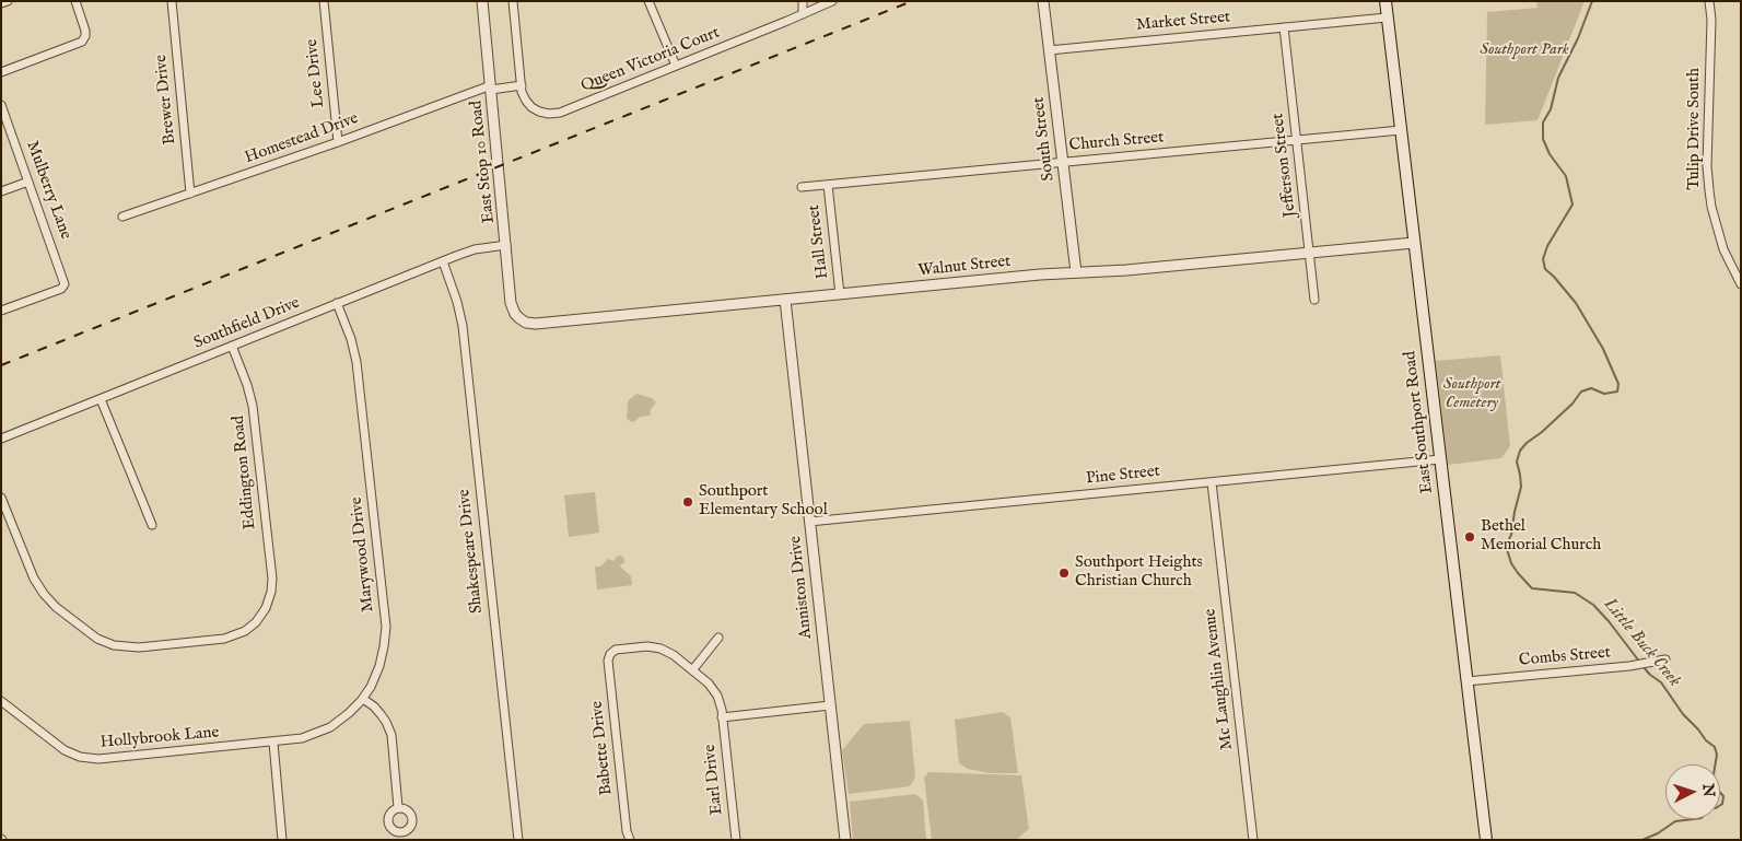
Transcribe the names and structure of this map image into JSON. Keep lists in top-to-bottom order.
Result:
{
  "streets": {
    "main road": ["East Southport Road"],
    "street": [
      "Market Street",
      "Queen Victoria Court",
      "Lee Drive",
      "Brewer Drive",
      "Tulip Drive South",
      "Homestead Drive",
      "South Street",
      "Church Street",
      "East Stop 10 Road",
      "Jefferson Street",
      "Mulberry Lane",
      "Hall Street",
      "Walnut Street",
      "Southfield Drive",
      "Eddington Road",
      "Pine Street",
      "Shakespeare Drive",
      "Marywood Drive",
      "Anniston Drive",
      "Combs Street",
      "Mc Laughlin Avenue",
      "Hollybrook Lane",
      "Babette Drive",
      "Earl Drive"
    ]
  },
  "crossings": [
    ["Market Street", "South Street"],
    ["Market Street", "Jefferson Street"],
    ["Market Street", "East Southport Road"],
    ["Lee Drive", "Homestead Drive"],
    ["Brewer Drive", "Homestead Drive"],
    ["Homestead Drive", "East Stop 10 Road"],
    ["South Street", "Church Street"],
    ["South Street", "Walnut Street"],
    ["Church Street", "Jefferson Street"],
    ["Church Street", "Hall Street"],
    ["Church Street", "East Southport Road"],
    ["East Stop 10 Road", "Walnut Street"],
    ["East Stop 10 Road", "Southfield Drive"],
    ["Jefferson Street", "Walnut Street"],
    ["Hall Street", "Walnut Street"],
    ["Walnut Street", "East Southport Road"],
    ["Walnut Street", "Anniston Drive"],
    ["Southfield Drive", "Eddington Road"],
    ["Southfield Drive", "Shakespeare Drive"],
    ["Southfield Drive", "Marywood Drive"],
    ["East Southport Road", "Pine Street"],
    ["East Southport Road", "Combs Street"],
    ["Pine Street", "Anniston Drive"],
    ["Pine Street", "Mc Laughlin Avenue"],
    ["Marywood Drive", "Hollybrook Lane"],
    ["Babette Drive", "Earl Drive"]
  ],
  "water": ["Little Buck Creek"],
  "parks": ["Southport Park", "Southport Cemetery"],
  "places": ["Southport Elementary School", "Bethel Memorial Church", "Southport Heights Christian Church"],
  "north": "right"
}
